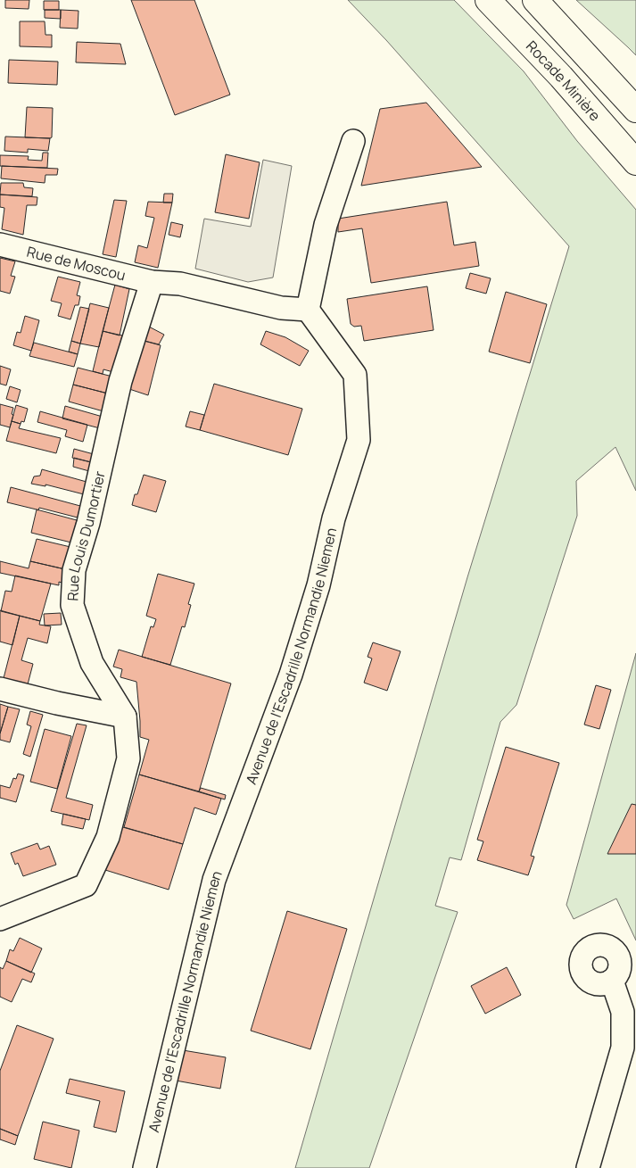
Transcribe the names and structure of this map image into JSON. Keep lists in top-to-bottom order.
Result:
{
  "streets": {
    "highway": ["Rocade Minière"],
    "street": ["Rue de Moscou", "Rue Louis Dumortier", "Avenue de l'Escadrille Normandie Niemen"]
  },
  "crossings": [
    ["Rue de Moscou", "Rue Louis Dumortier"]
  ]
}
